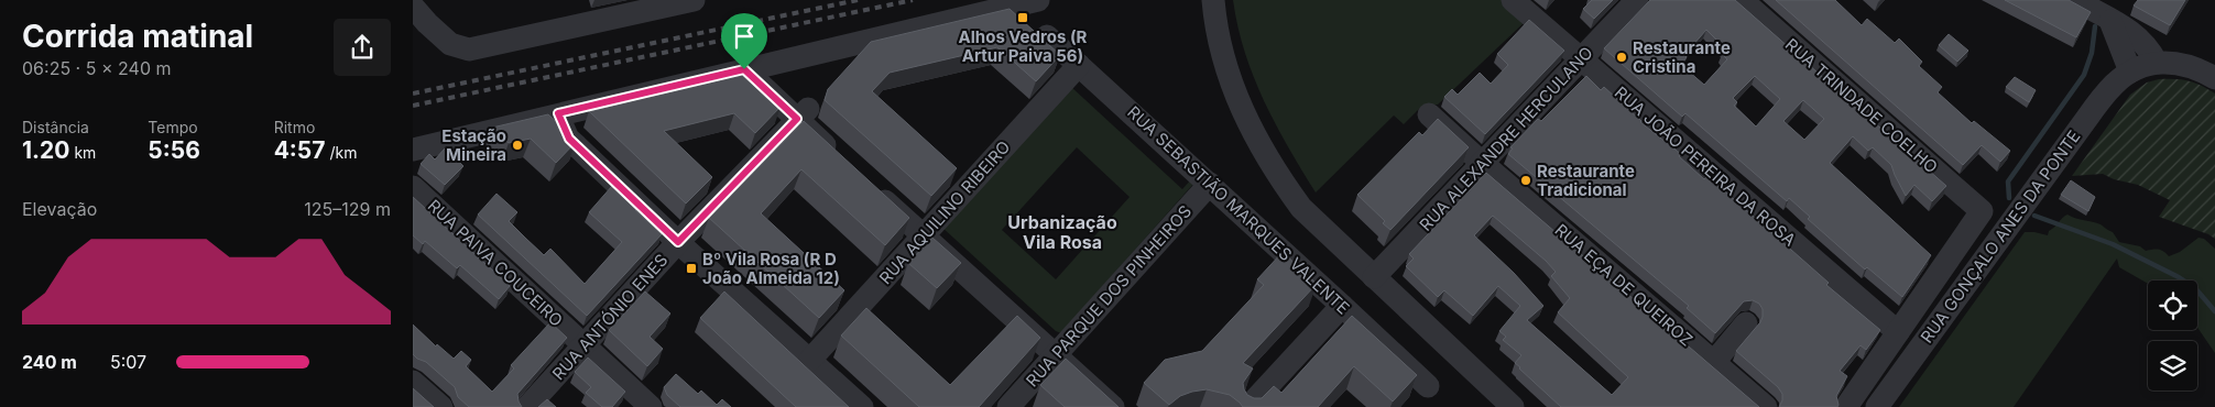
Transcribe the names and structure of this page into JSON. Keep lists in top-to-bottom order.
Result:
{
  "streets": {
    "street": [
      "RUA TRINDADE COELHO",
      "RUA ALEXANDRE HERCULANO",
      "RUA JOÃO PEREIRA DA ROSA",
      "RUA SEBASTIÃO MARQUES VALENTE",
      "RUA AQUILINO RIBEIRO",
      "RUA GONÇALO ANES DA PONTE",
      "RUA PAIVA COUCEIRO",
      "RUA EÇA DE QUEIROZ",
      "RUA PARQUE DOS PINHEIROS",
      "RUA ANTÓNIO ENES"
    ]
  },
  "crossings": [
    ["RUA TRINDADE COELHO", "RUA JOÃO PEREIRA DA ROSA"],
    ["RUA ALEXANDRE HERCULANO", "RUA JOÃO PEREIRA DA ROSA"],
    ["RUA ALEXANDRE HERCULANO", "RUA EÇA DE QUEIROZ"],
    ["RUA SEBASTIÃO MARQUES VALENTE", "RUA AQUILINO RIBEIRO"],
    ["RUA SEBASTIÃO MARQUES VALENTE", "RUA PARQUE DOS PINHEIROS"],
    ["RUA PAIVA COUCEIRO", "RUA ANTÓNIO ENES"]
  ],
  "districts": ["Urbanização Vila Rosa"],
  "places": {
    "transit": ["Alhos Vedros (R Artur Paiva 56)", "Bº Vila Rosa (R D João Almeida 12)"],
    "other": ["Restaurante Cristina", "Estação Mineira", "Restaurante Tradicional"]
  },
  "page": {
    "heading": ["Corrida matinal", "06:25 · 5 × 240 m"],
    "stats": [
      ["Distância", "1.20 km"],
      ["Tempo", "5:56"],
      ["Ritmo", "4:57 /km"]
    ],
    "chart": ["Elevação", "125–129 m"],
    "list": [
      {
        "name": "240 m",
        "note": "5:07"
      }
    ]
  }
}
